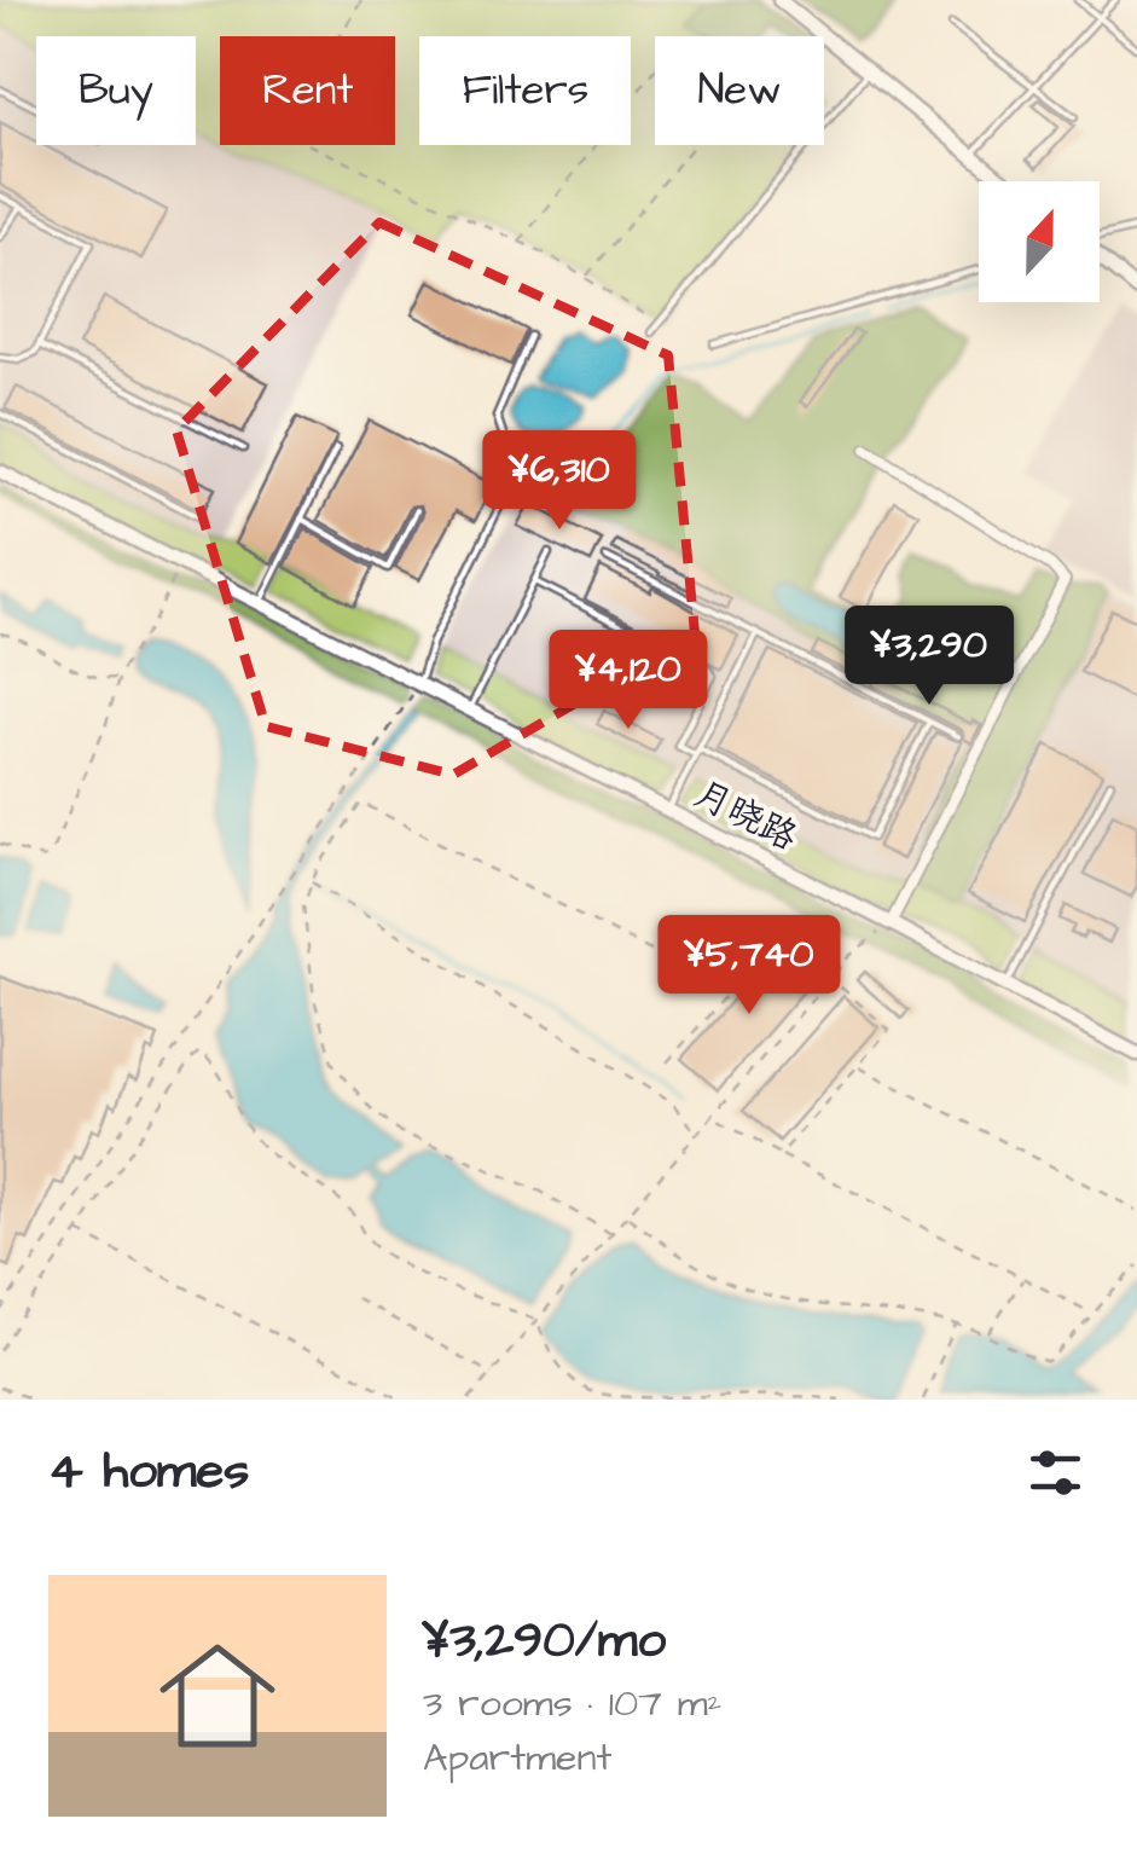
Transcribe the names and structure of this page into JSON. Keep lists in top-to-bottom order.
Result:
{
  "streets": {
    "street": ["月晓路"]
  },
  "north": "top",
  "page": {
    "chip": [
      "Buy",
      "Rent",
      "Filters",
      "New"
    ],
    "price": [
      "¥6,310",
      "¥3,290",
      "¥4,120",
      "¥5,740"
    ],
    "heading": "4 homes",
    "list": [
      {
        "name": "¥3,290/mo",
        "note": "3 rooms · 107 m² · Apartment"
      }
    ]
  }
}
